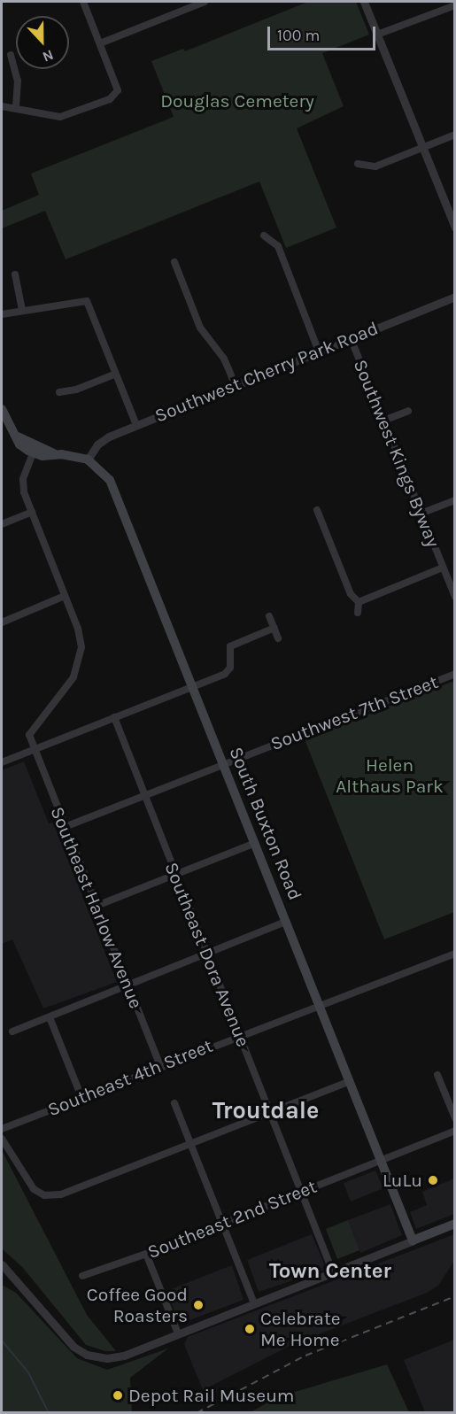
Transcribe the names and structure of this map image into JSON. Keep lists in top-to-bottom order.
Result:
{
  "streets": {
    "main road": ["South Buxton Road"],
    "street": [
      "Southwest Cherry Park Road",
      "Southwest Kings Byway",
      "Southwest 7th Street",
      "Southeast Harlow Avenue",
      "Southeast Dora Avenue",
      "Southeast 4th Street",
      "Southeast 2nd Street"
    ]
  },
  "crossings": [
    ["Southwest Cherry Park Road", "Southwest Kings Byway"],
    ["Southwest Cherry Park Road", "South Buxton Road"],
    ["Southwest 7th Street", "South Buxton Road"],
    ["Southwest 7th Street", "Southeast Harlow Avenue"],
    ["Southwest 7th Street", "Southeast Dora Avenue"],
    ["South Buxton Road", "Southeast 4th Street"],
    ["South Buxton Road", "Southeast 2nd Street"],
    ["Southeast Harlow Avenue", "Southeast 4th Street"],
    ["Southeast Dora Avenue", "Southeast 4th Street"],
    ["Southeast Dora Avenue", "Southeast 2nd Street"]
  ],
  "districts": ["Troutdale", "Town Center"],
  "parks": ["Douglas Cemetery", "Helen Althaus Park"],
  "places": [
    "LuLu",
    "Coffee Good Roasters",
    "Celebrate Me Home",
    "Depot Rail Museum"
  ],
  "scale_bar": "100 m",
  "north": "bottom"
}
